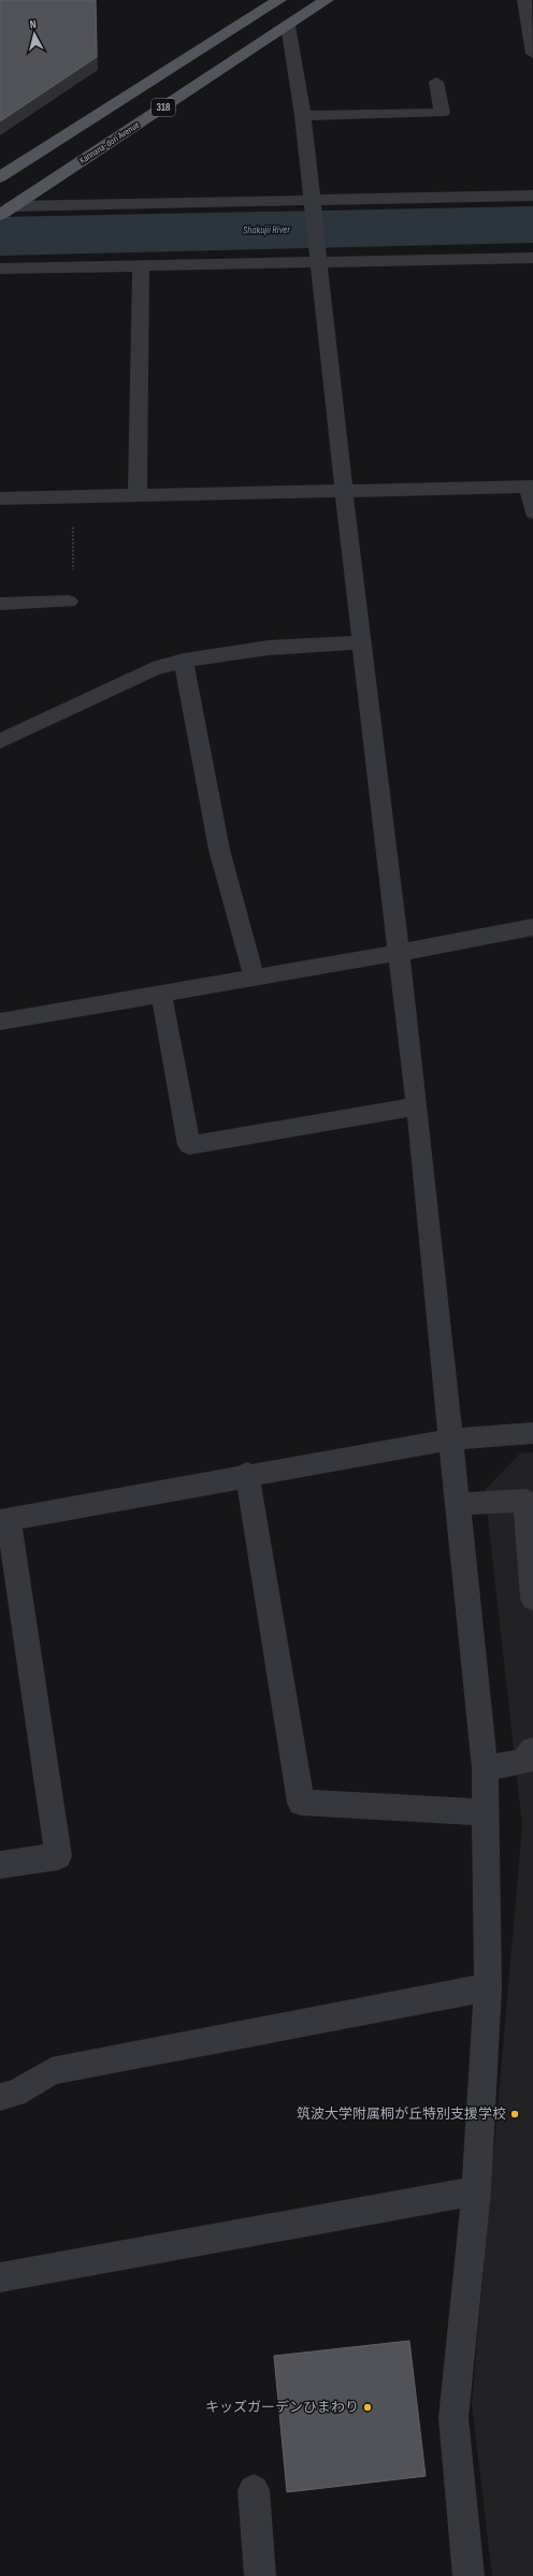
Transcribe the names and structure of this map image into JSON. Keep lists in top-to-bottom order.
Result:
{
  "streets": {
    "main road": ["318", "Kannana-dori Avenue"]
  },
  "water": ["Shakujii River"],
  "places": ["筑波大学附属桐が丘特別支援学校", "キッズガーデンひまわり"],
  "north": "top"
}
